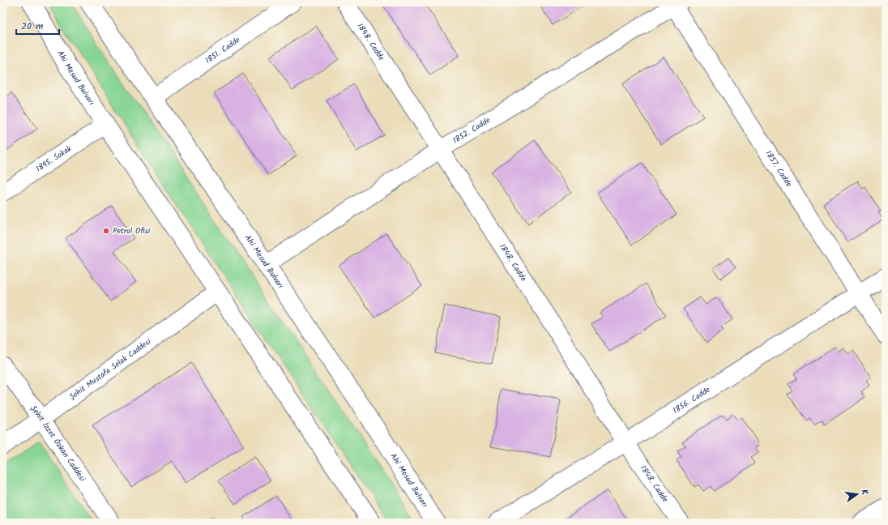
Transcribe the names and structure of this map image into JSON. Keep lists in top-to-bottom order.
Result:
{
  "streets": {
    "main road": ["Ahi Mesud Bulvarı"],
    "street": [
      "1848. Cadde",
      "1851. Cadde",
      "1852. Cadde",
      "1895. Sokak",
      "1857. Cadde",
      "Şehit Mustafa Solak Caddesi",
      "1856. Cadde",
      "Şehit İzzet Özkan Caddesi"
    ]
  },
  "crossings": [
    ["1848. Cadde", "1852. Cadde"],
    ["1848. Cadde", "1856. Cadde"],
    ["1851. Cadde", "Ahi Mesud Bulvarı"],
    ["Ahi Mesud Bulvarı", "1852. Cadde"],
    ["Ahi Mesud Bulvarı", "1895. Sokak"],
    ["Ahi Mesud Bulvarı", "Şehit Mustafa Solak Caddesi"],
    ["1852. Cadde", "1857. Cadde"],
    ["1857. Cadde", "1856. Cadde"],
    ["Şehit Mustafa Solak Caddesi", "Şehit İzzet Özkan Caddesi"]
  ],
  "places": ["Petrol Ofisi"],
  "scale_bar": "20 m",
  "north": "right"
}
